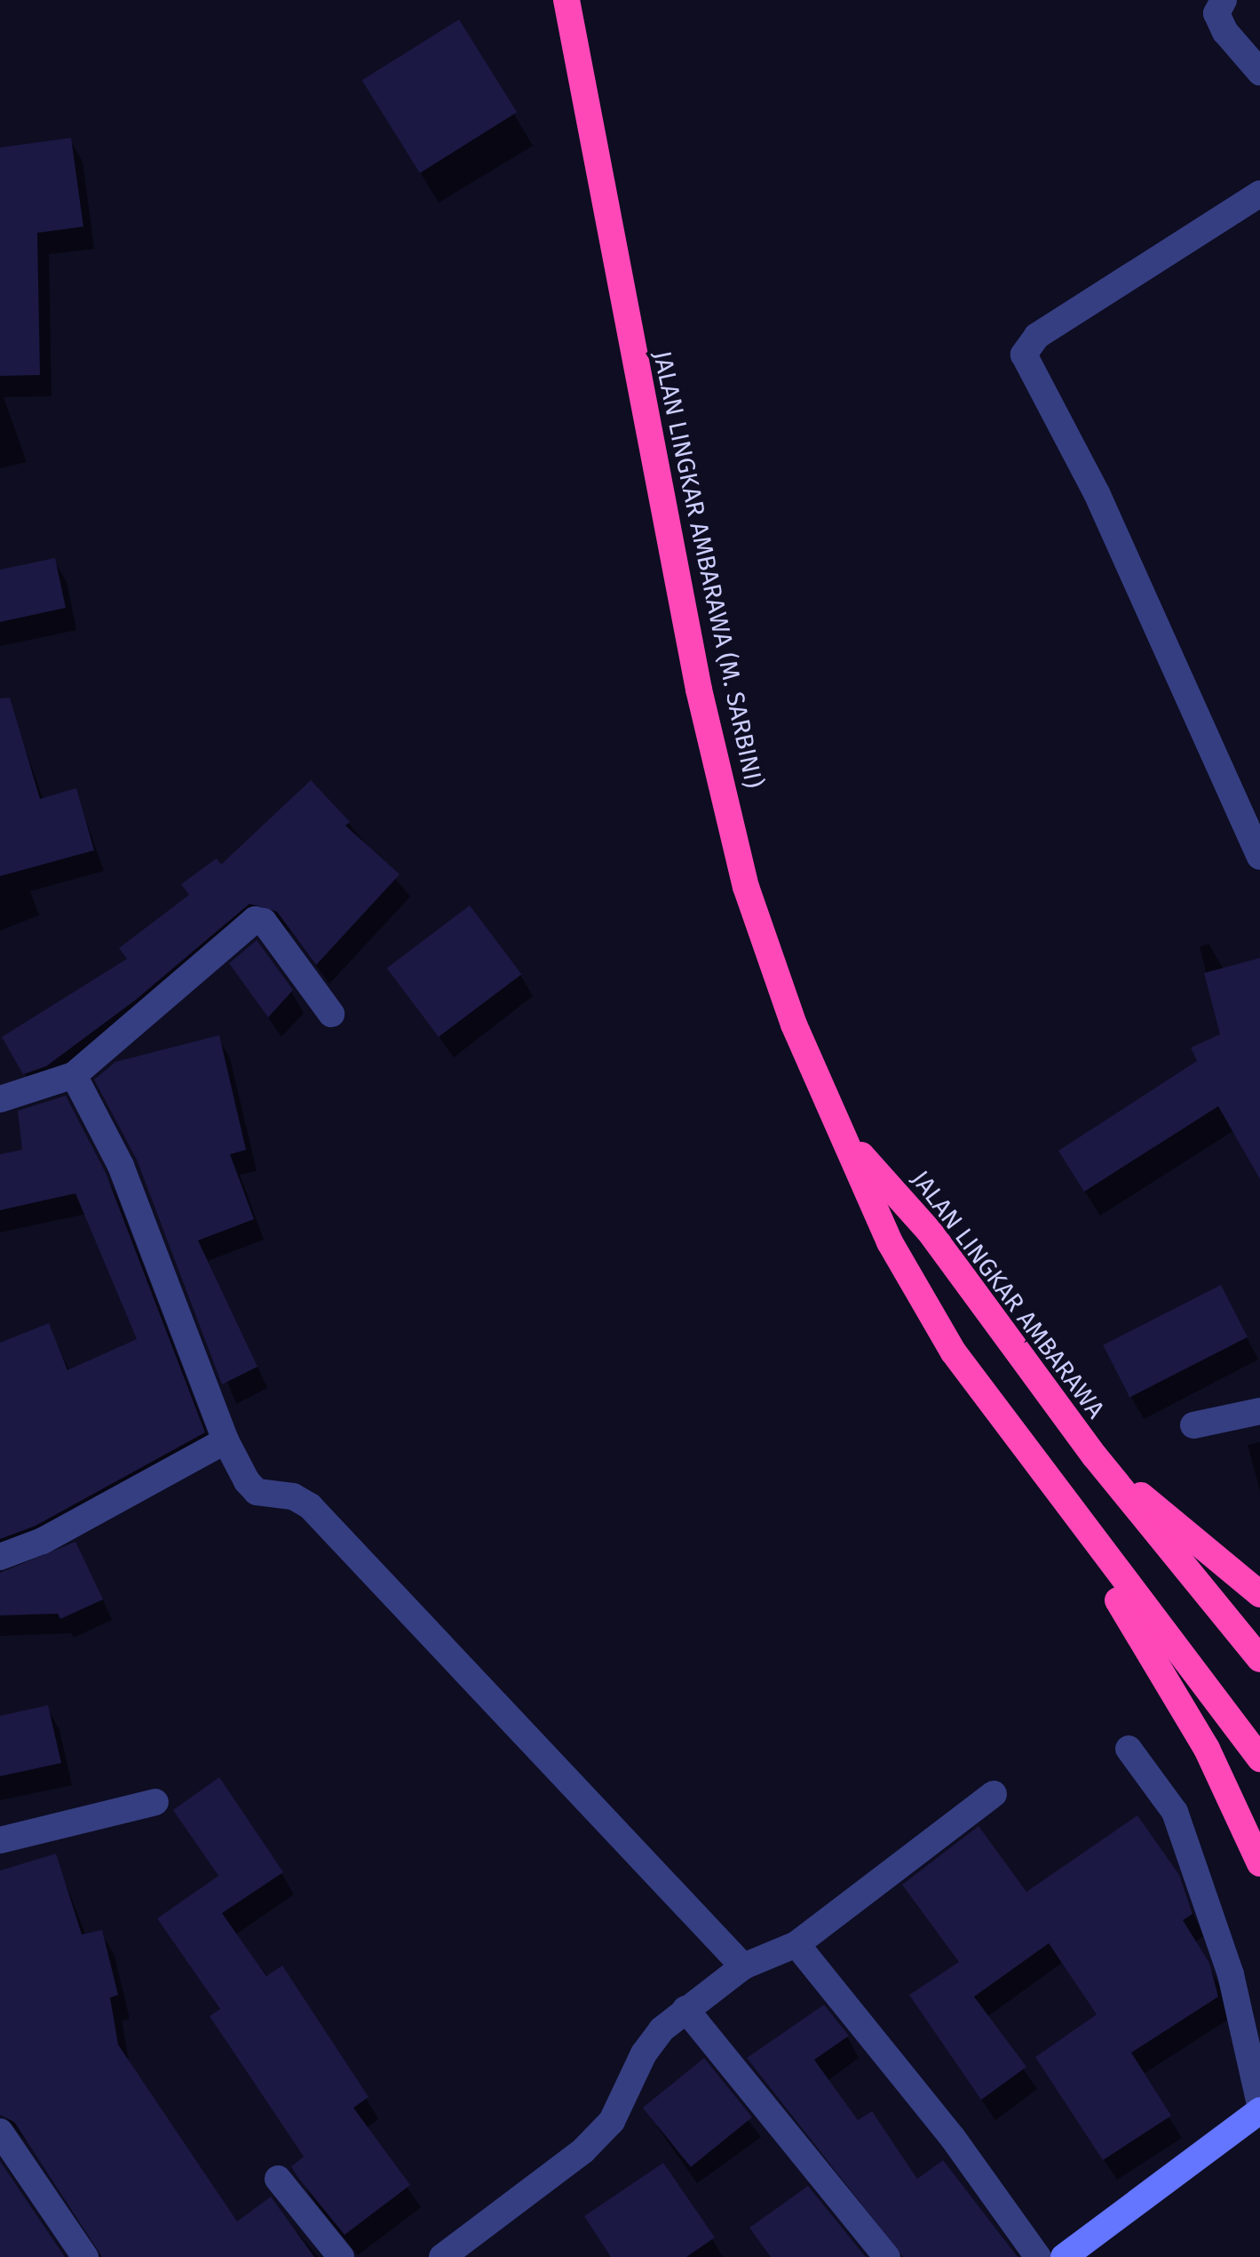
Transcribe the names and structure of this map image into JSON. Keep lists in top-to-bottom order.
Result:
{
  "streets": {
    "highway": ["JALAN LINGKAR AMBARAWA (M. SARBINI)", "JALAN LINGKAR AMBARAWA"]
  },
  "crossings": [
    ["JALAN LINGKAR AMBARAWA (M. SARBINI)", "JALAN LINGKAR AMBARAWA"]
  ]
}
